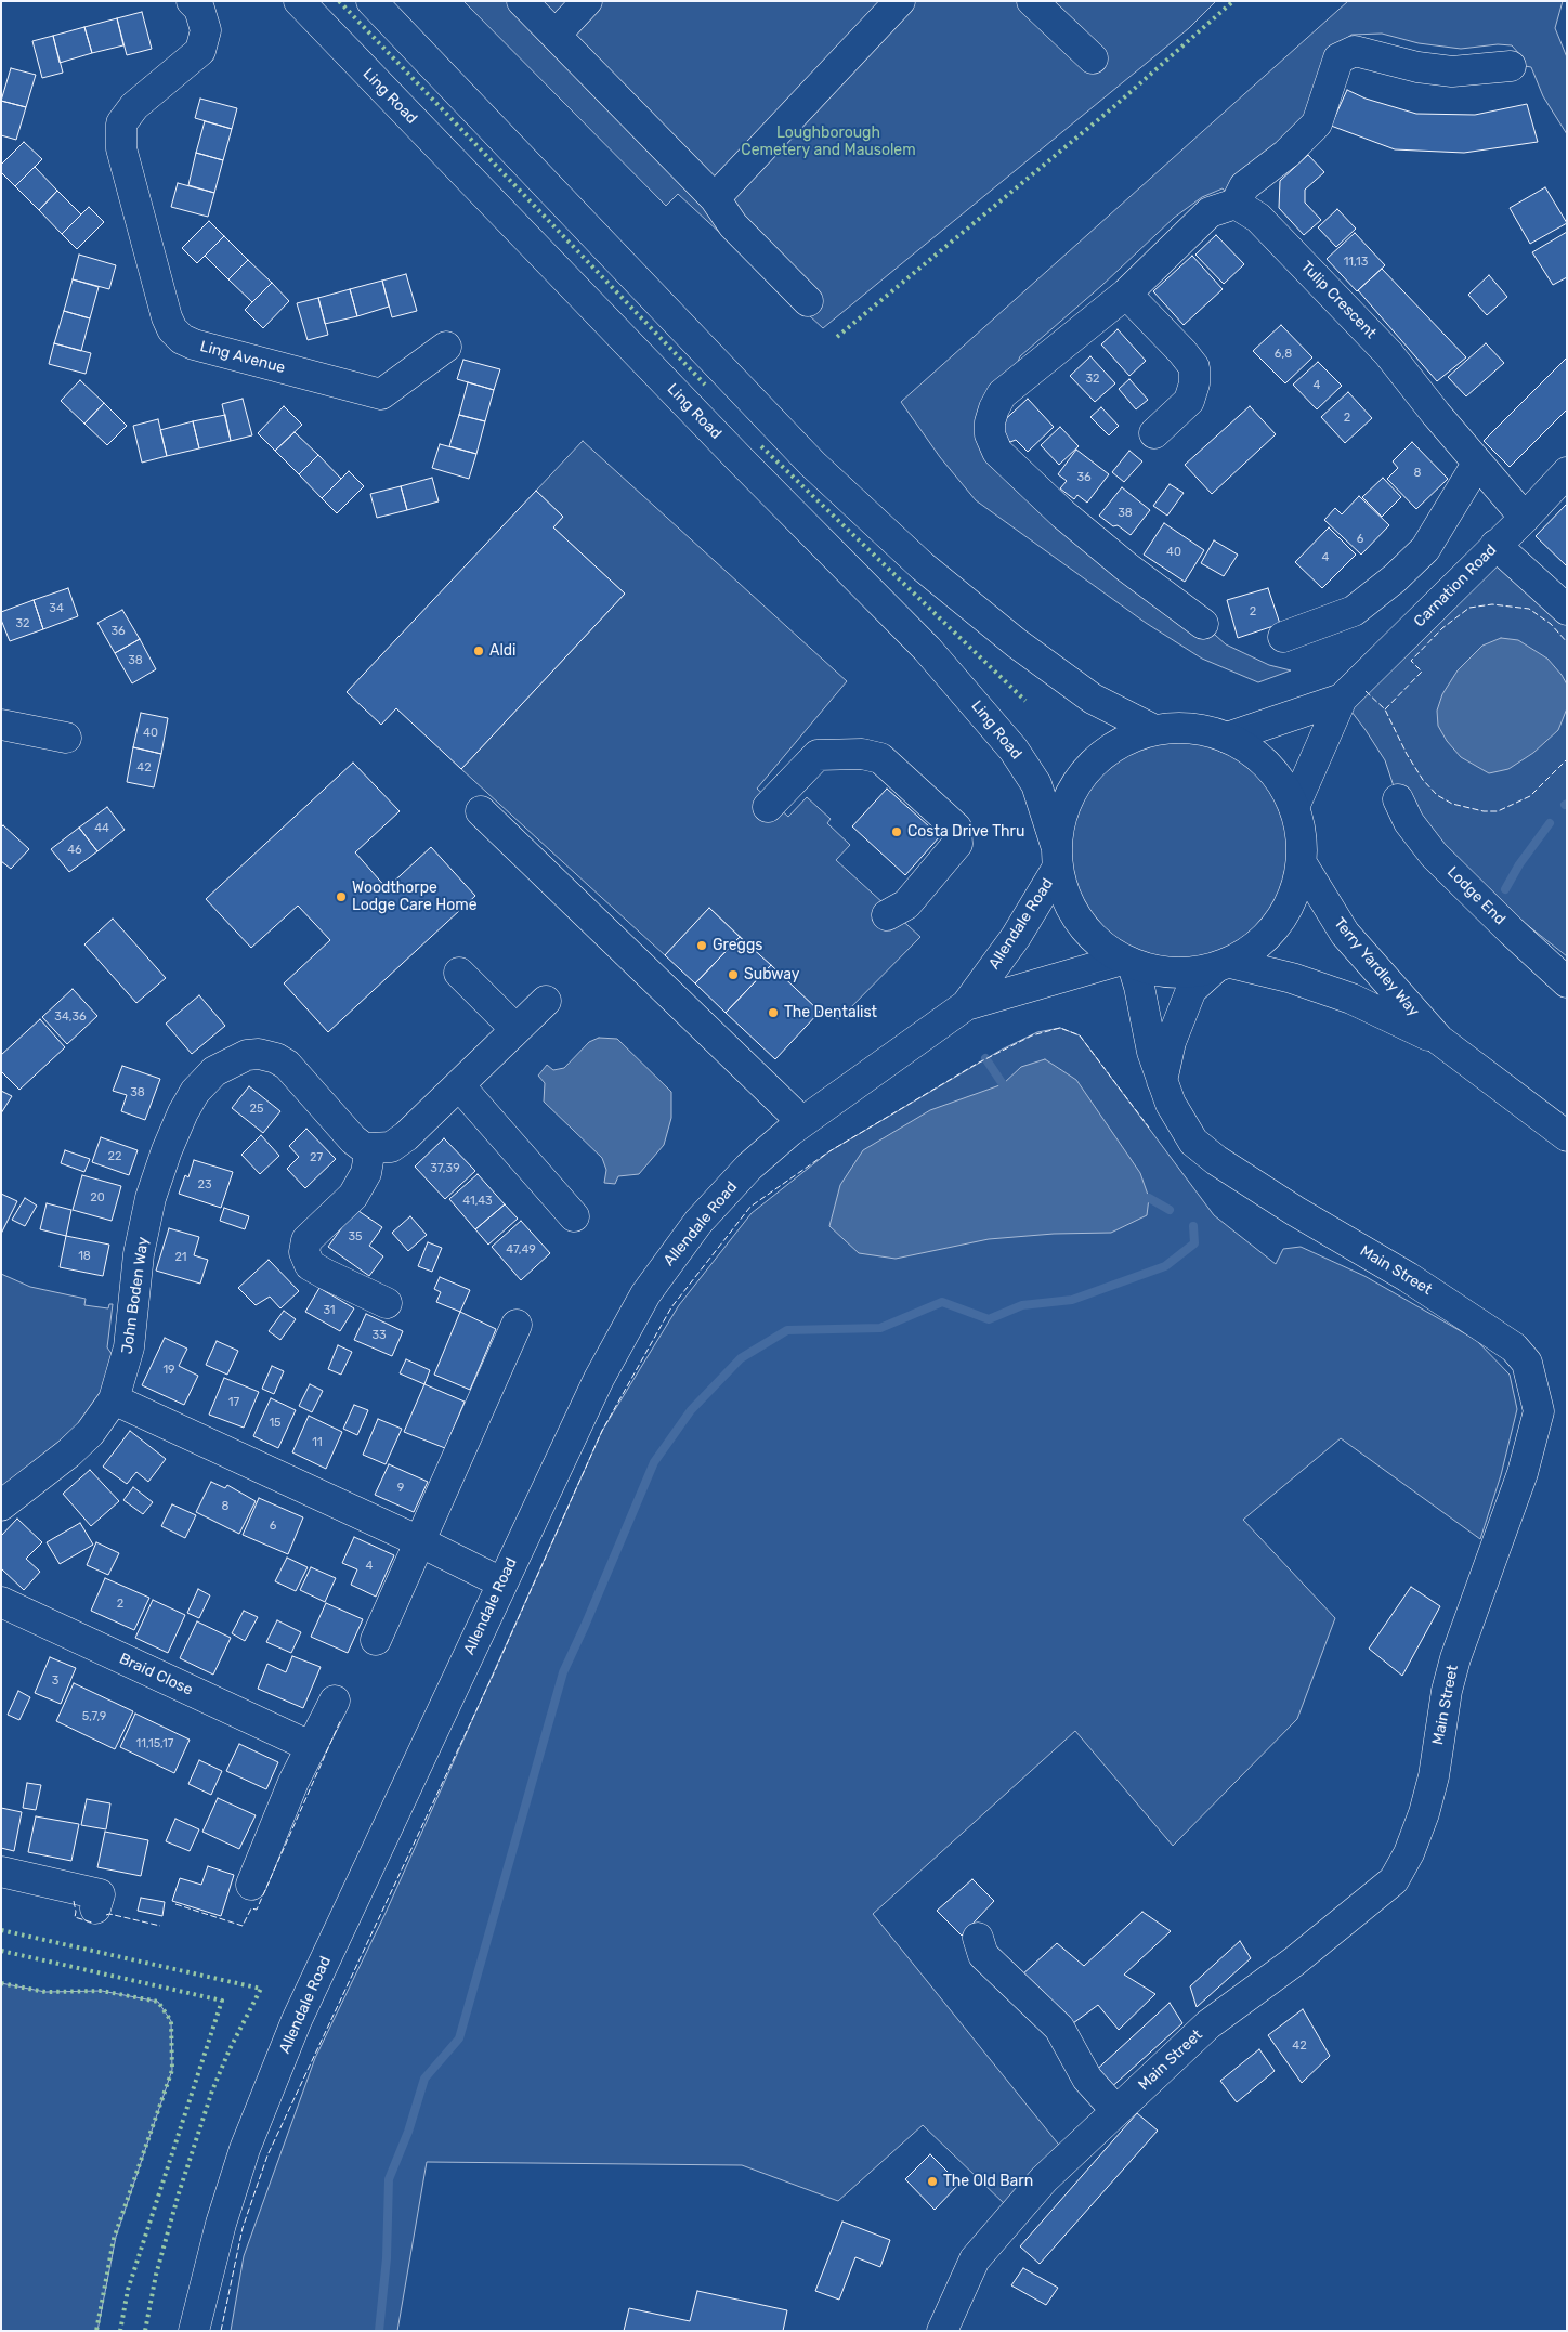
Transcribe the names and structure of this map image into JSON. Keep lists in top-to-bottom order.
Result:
{
  "streets": {
    "street": [
      "Ling Road",
      "Tulip Crescent",
      "Ling Avenue",
      "Carnation Road",
      "Lodge End",
      "Allendale Road",
      "Terry Yardley Way",
      "Main Street",
      "John Boden Way",
      "Braid Close"
    ]
  },
  "crossings": [
    ["Ling Road", "Allendale Road"],
    ["Ling Road", "Main Street"],
    ["Tulip Crescent", "Carnation Road"],
    ["Allendale Road", "Main Street"]
  ],
  "parks": ["Loughborough Cemetery and Mausolem"],
  "places": [
    "Aldi",
    "Costa Drive Thru",
    "Woodthorpe Lodge Care Home",
    "Greggs",
    "Subway",
    "The Dentalist",
    "The Old Barn"
  ],
  "house_numbers": [
    "11,13",
    "6,8",
    "32",
    "4",
    "2",
    "8",
    "36",
    "38",
    "6",
    "40",
    "4",
    "34",
    "2",
    "32",
    "36",
    "38",
    "40",
    "42",
    "44",
    "46",
    "34,36",
    "38",
    "25",
    "22",
    "27",
    "37,39",
    "23",
    "20",
    "41,43",
    "35",
    "47,49",
    "18",
    "21",
    "31",
    "33",
    "19",
    "17",
    "15",
    "11",
    "9",
    "8",
    "6",
    "4",
    "2",
    "3",
    "5,7,9",
    "11,15,17",
    "42"
  ]
}
